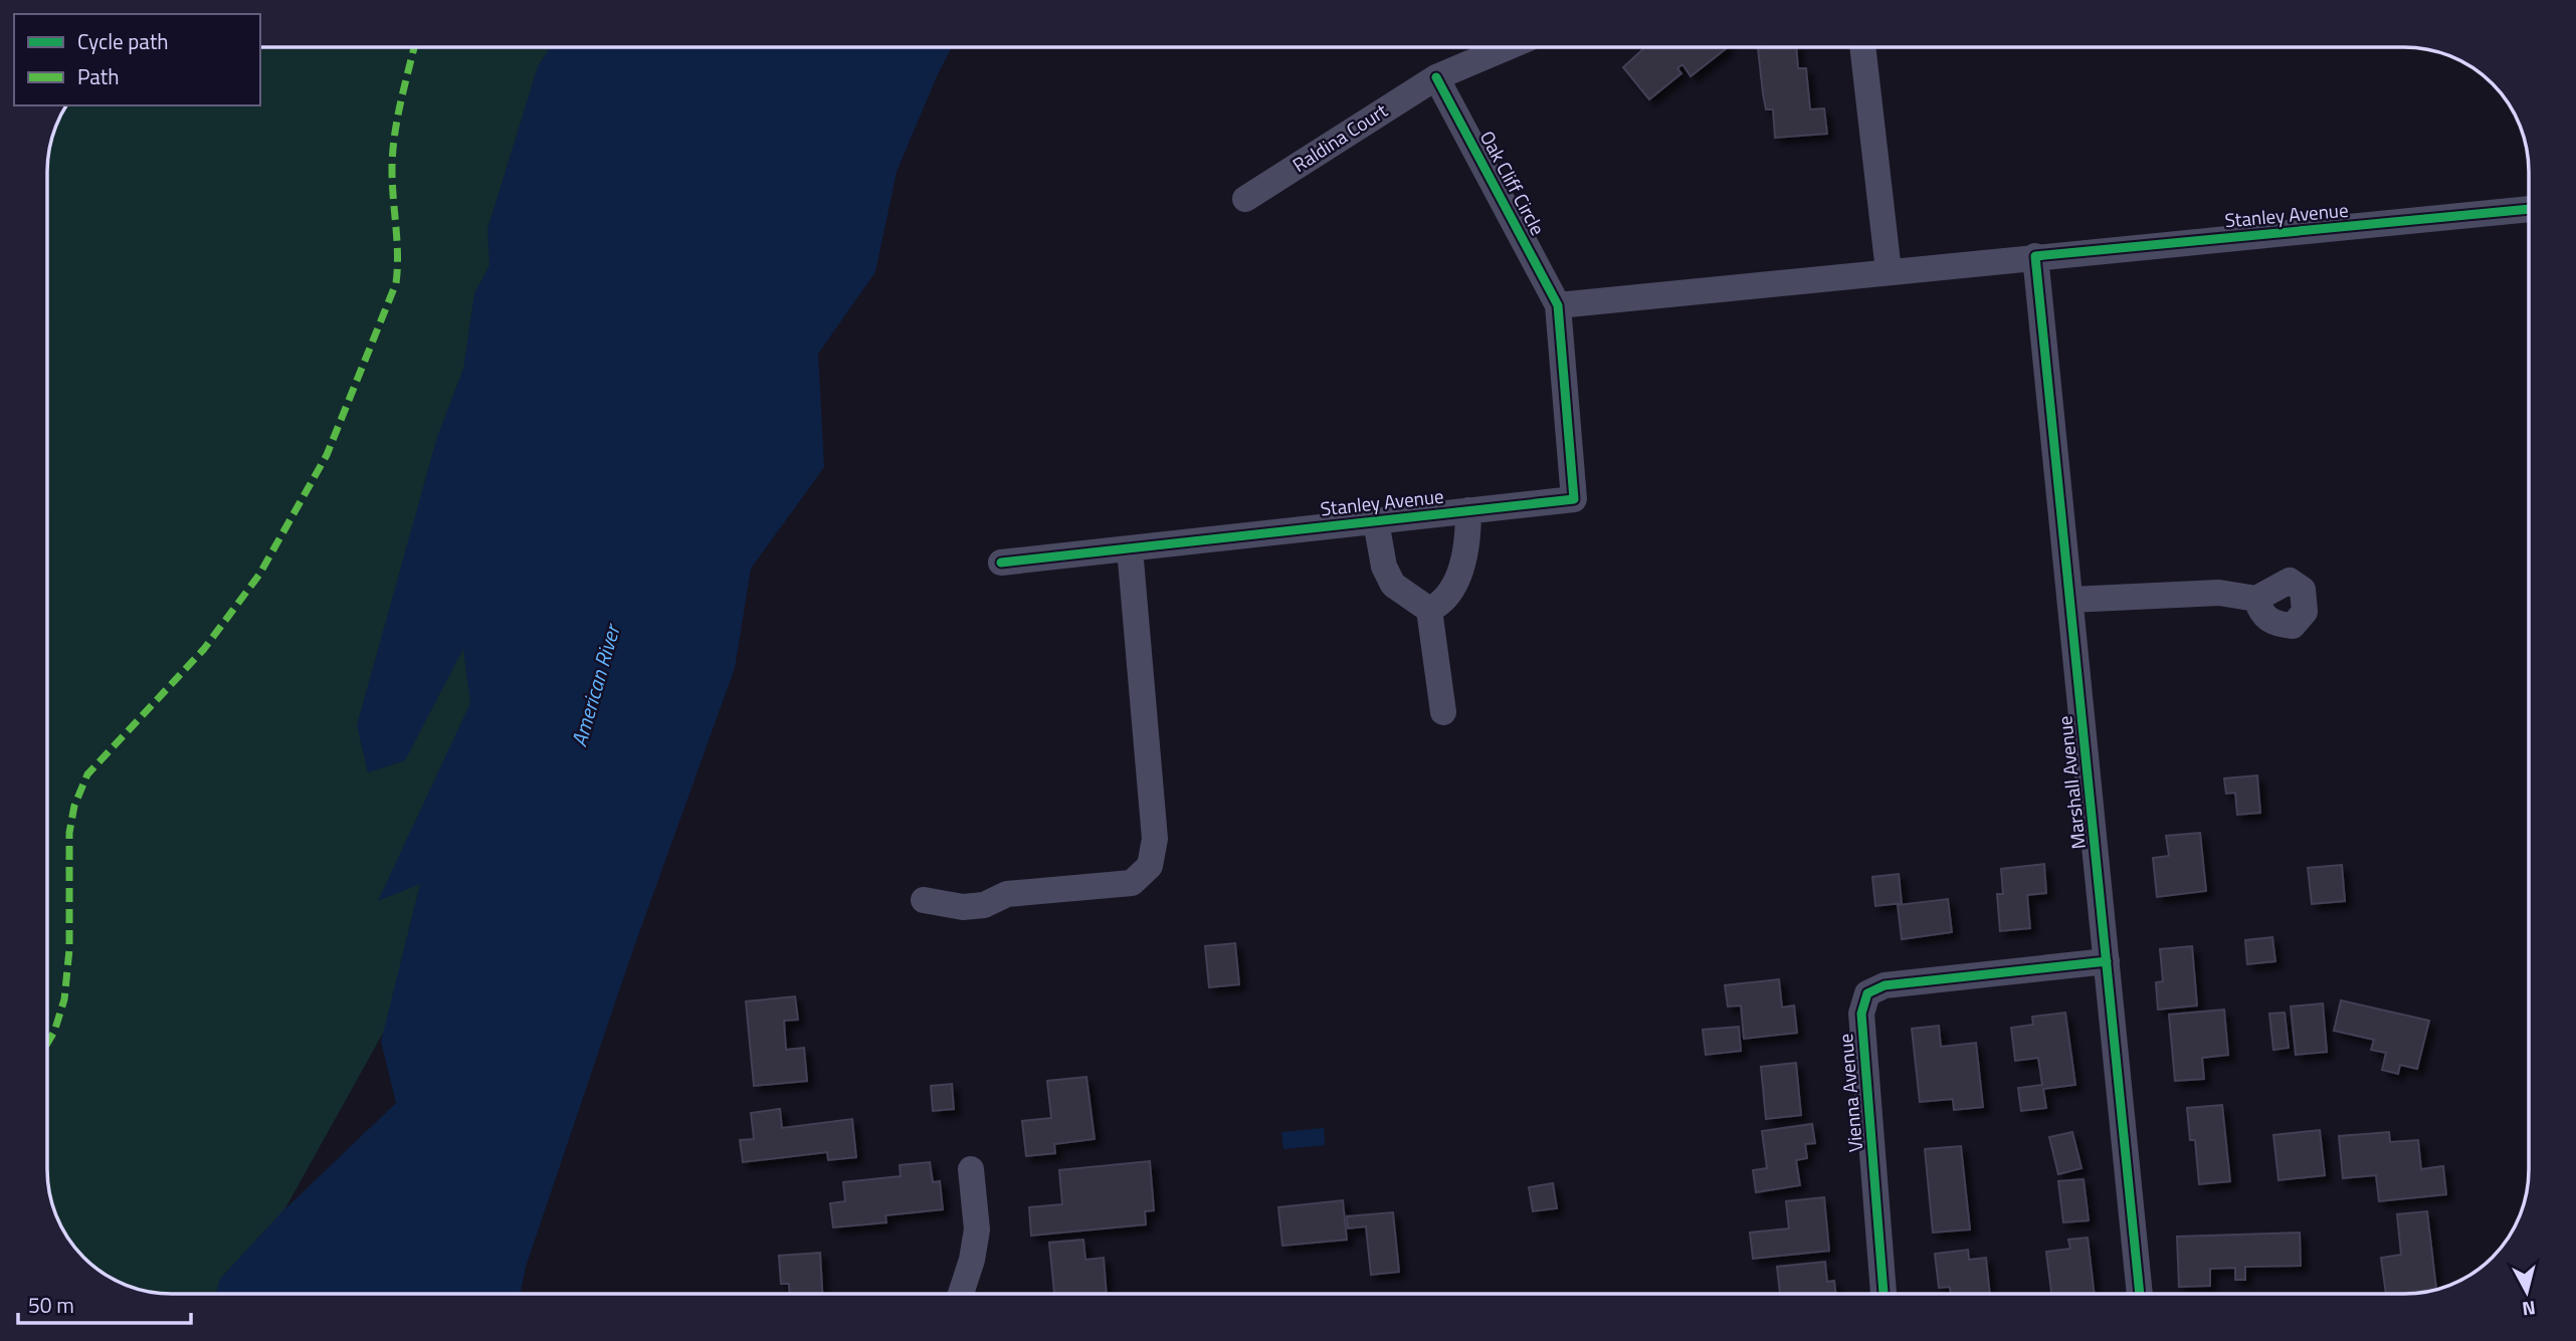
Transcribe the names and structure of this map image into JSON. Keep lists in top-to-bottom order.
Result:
{
  "streets": {
    "street": [
      "Raldina Court",
      "Oak Cliff Circle",
      "Stanley Avenue",
      "Marshall Avenue",
      "Vienna Avenue"
    ]
  },
  "crossings": [
    ["Raldina Court", "Oak Cliff Circle"],
    ["Oak Cliff Circle", "Stanley Avenue"],
    ["Stanley Avenue", "Marshall Avenue"],
    ["Marshall Avenue", "Vienna Avenue"]
  ],
  "water": ["American River"],
  "legend": ["Cycle path", "Path"],
  "scale_bar": "50 m",
  "north": "bottom"
}
